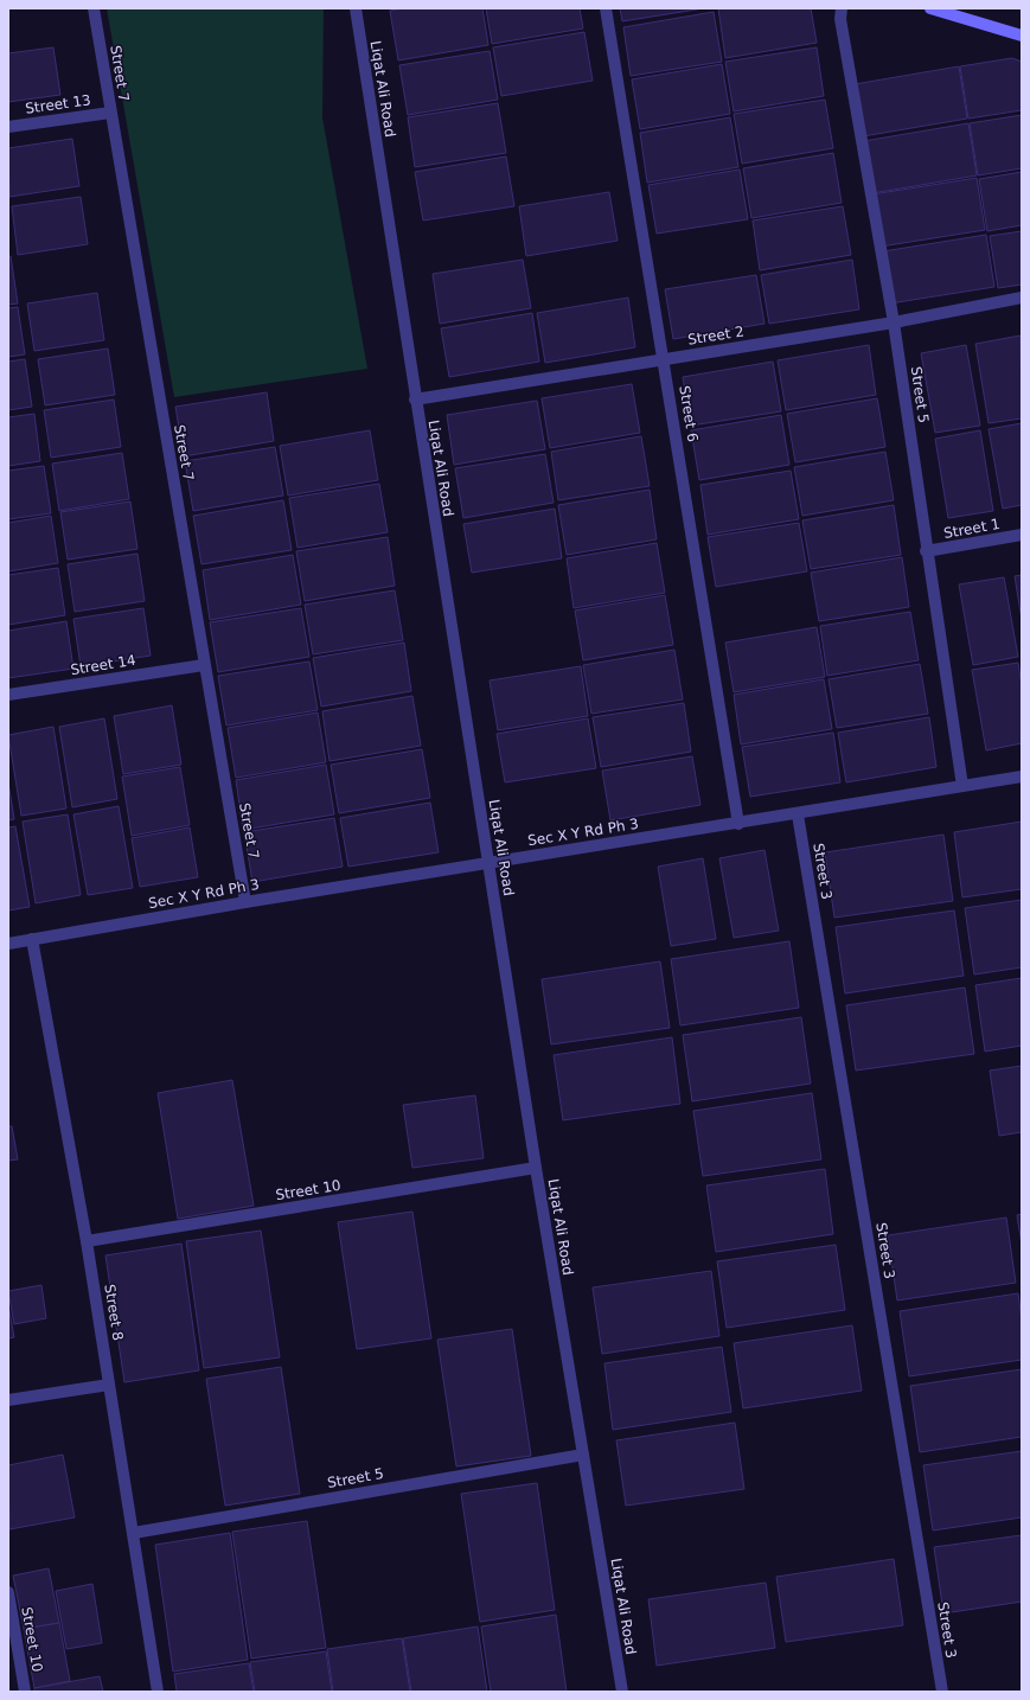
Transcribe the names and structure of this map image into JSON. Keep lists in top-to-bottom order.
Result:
{
  "streets": {
    "street": [
      "Street 7",
      "Liqat Ali Road",
      "Street 13",
      "Street 2",
      "Street 5",
      "Street 6",
      "Street 1",
      "Street 14",
      "Sec X Y Rd Ph 3",
      "Street 3",
      "Street 10",
      "Street 8"
    ]
  },
  "crossings": [
    ["Street 7", "Street 13"],
    ["Street 7", "Street 14"],
    ["Street 7", "Sec X Y Rd Ph 3"],
    ["Liqat Ali Road", "Street 2"],
    ["Liqat Ali Road", "Street 5"],
    ["Liqat Ali Road", "Sec X Y Rd Ph 3"],
    ["Liqat Ali Road", "Street 10"],
    ["Street 2", "Street 5"],
    ["Street 2", "Street 6"],
    ["Street 5", "Street 1"],
    ["Street 5", "Sec X Y Rd Ph 3"],
    ["Street 5", "Street 8"],
    ["Street 6", "Sec X Y Rd Ph 3"],
    ["Sec X Y Rd Ph 3", "Street 3"],
    ["Sec X Y Rd Ph 3", "Street 8"],
    ["Street 10", "Street 8"]
  ]
}
